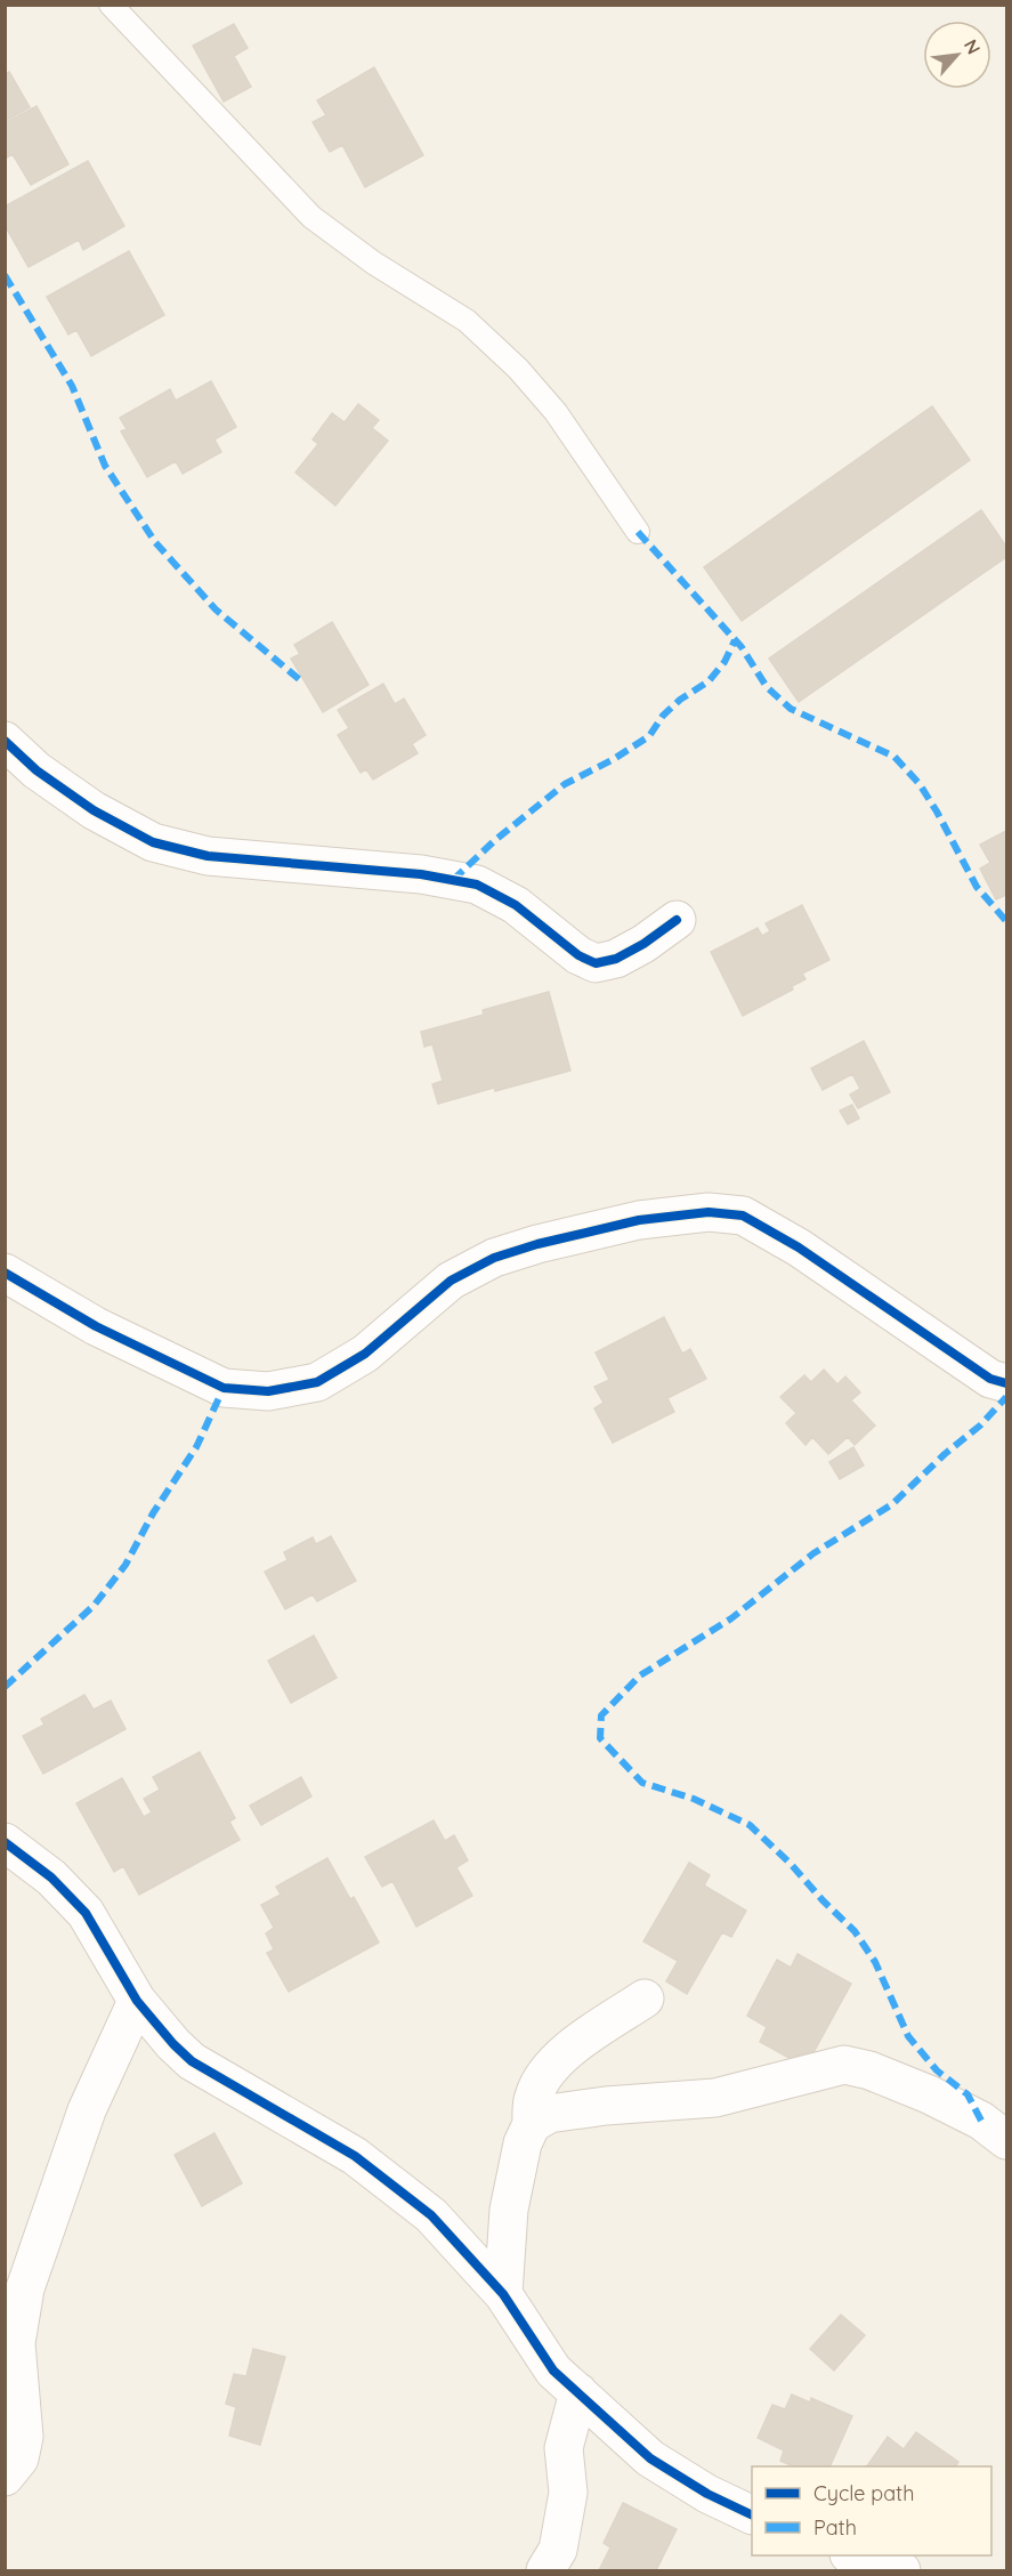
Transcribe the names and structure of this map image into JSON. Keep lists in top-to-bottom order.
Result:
{
  "legend": ["Cycle path", "Path"],
  "north": "top right"
}
